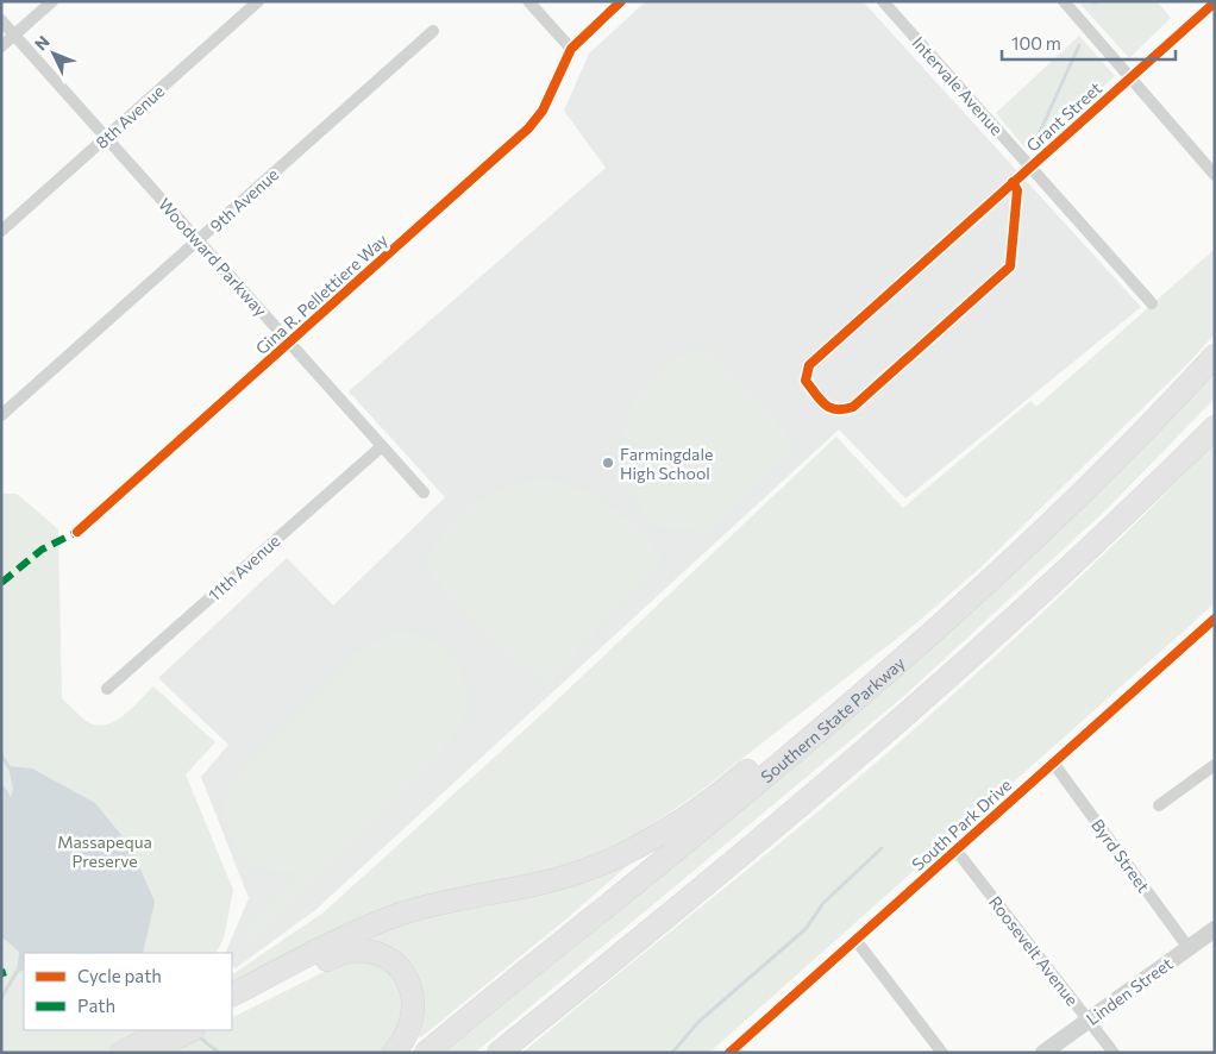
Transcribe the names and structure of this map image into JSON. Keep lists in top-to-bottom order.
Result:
{
  "streets": {
    "highway": ["Southern State Parkway"],
    "street": [
      "Intervale Avenue",
      "8th Avenue",
      "Grant Street",
      "9th Avenue",
      "Woodward Parkway",
      "Gina R. Pellettiere Way",
      "11th Avenue",
      "South Park Drive",
      "Byrd Street",
      "Roosevelt Avenue",
      "Linden Street"
    ]
  },
  "crossings": [
    ["Intervale Avenue", "Grant Street"],
    ["8th Avenue", "Woodward Parkway"],
    ["9th Avenue", "Woodward Parkway"],
    ["Woodward Parkway", "Gina R. Pellettiere Way"],
    ["Woodward Parkway", "11th Avenue"],
    ["South Park Drive", "Byrd Street"],
    ["South Park Drive", "Roosevelt Avenue"],
    ["Byrd Street", "Linden Street"],
    ["Roosevelt Avenue", "Linden Street"]
  ],
  "parks": ["Massapequa Preserve"],
  "places": ["Farmingdale High School"],
  "legend": ["Cycle path", "Path"],
  "scale_bar": "100 m",
  "north": "top left"
}
